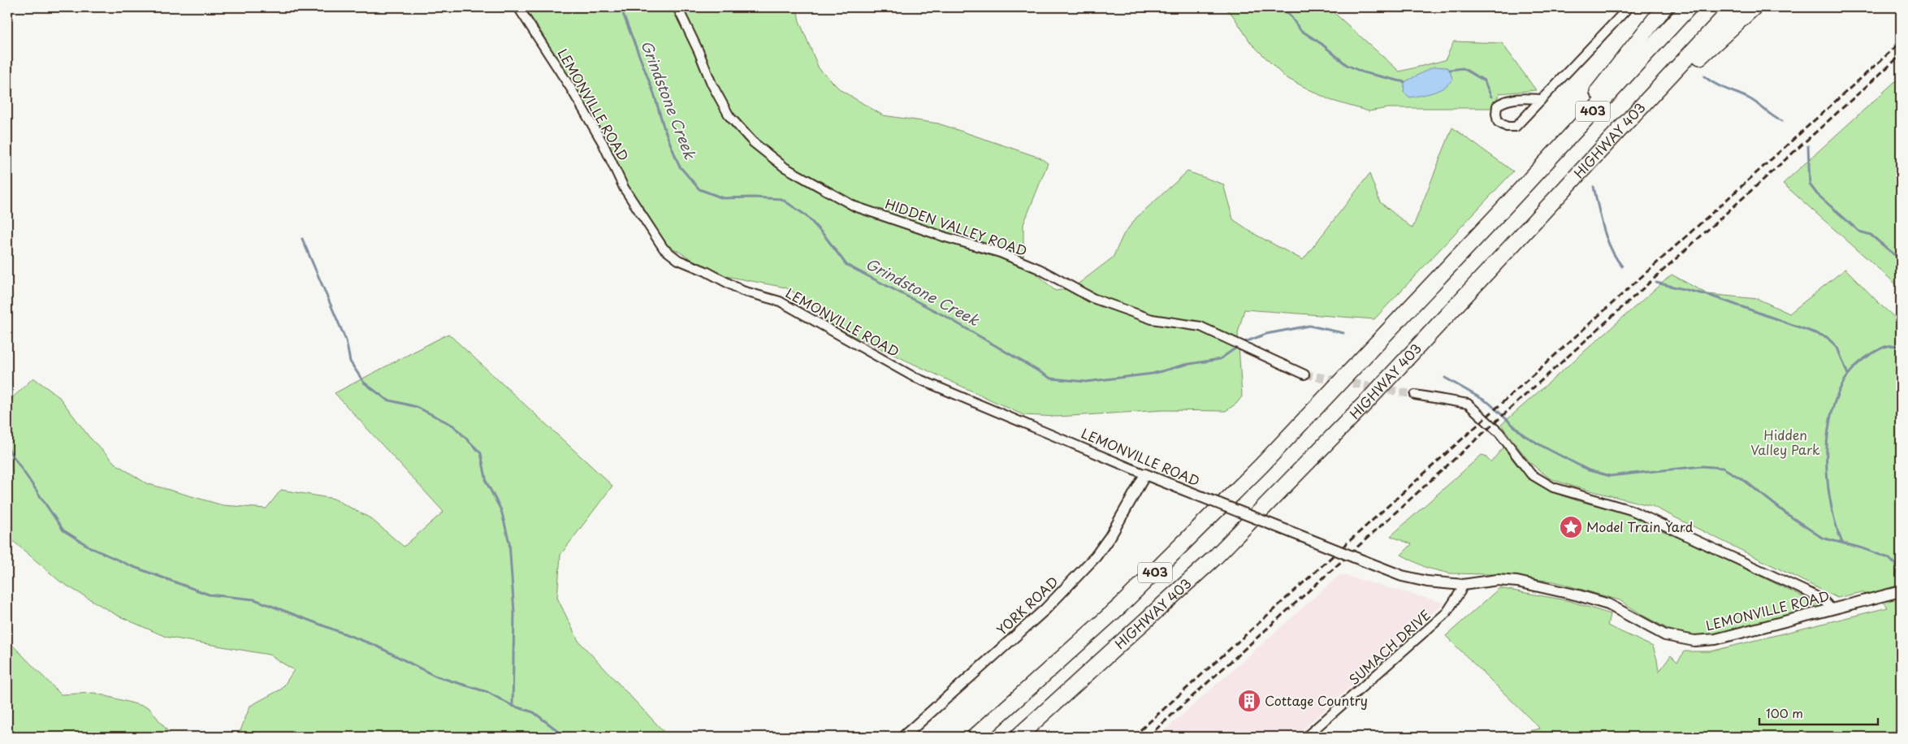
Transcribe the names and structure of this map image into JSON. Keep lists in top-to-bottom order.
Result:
{
  "streets": {
    "highway": ["403", "HIGHWAY 403"],
    "street": [
      "LEMONVILLE ROAD",
      "HIDDEN VALLEY ROAD",
      "YORK ROAD",
      "SUMACH DRIVE"
    ]
  },
  "crossings": [
    ["LEMONVILLE ROAD", "YORK ROAD"],
    ["LEMONVILLE ROAD", "SUMACH DRIVE"]
  ],
  "water": ["Grindstone Creek"],
  "parks": ["Hidden Valley Park"],
  "places": {
    "place": ["Model Train Yard"],
    "building": ["Cottage Country"]
  },
  "scale_bar": "100 m"
}
